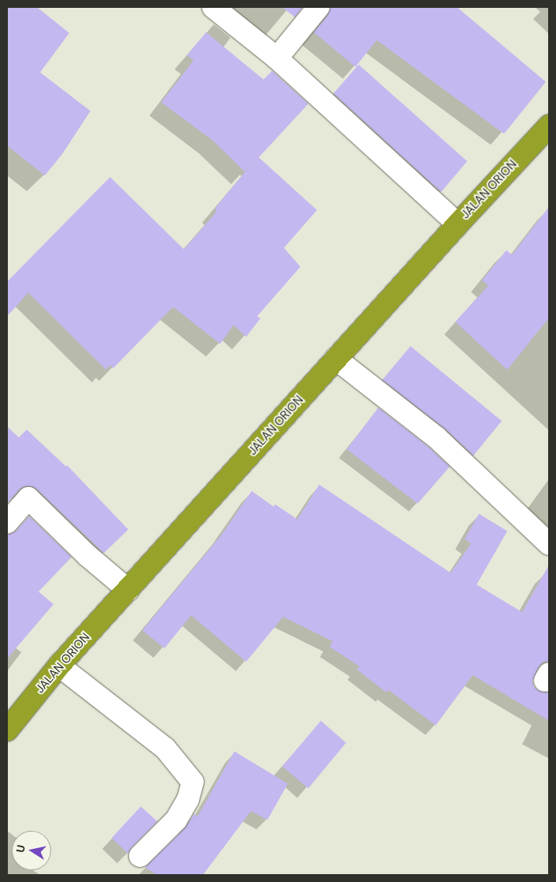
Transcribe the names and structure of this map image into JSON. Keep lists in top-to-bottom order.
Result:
{
  "streets": {
    "highway": ["JALAN ORION"]
  },
  "north": "left"
}
